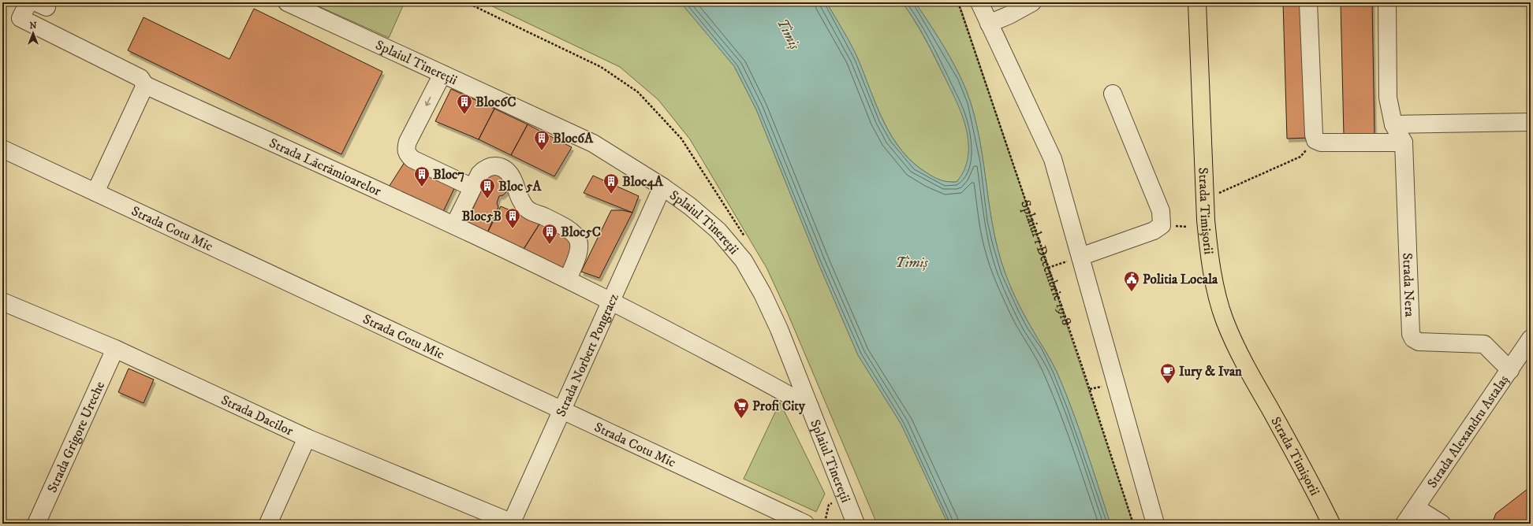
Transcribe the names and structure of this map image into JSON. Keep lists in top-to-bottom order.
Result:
{
  "streets": {
    "main road": ["Strada Timișorii"],
    "street": [
      "Splaiul Tinereții",
      "Strada Lăcrămioarelor",
      "Strada Cotu Mic",
      "Strada Nera",
      "Strada Norbert Pongracz",
      "Strada Dacilor",
      "Strada Alexandru Astalaș",
      "Strada Grigore Ureche"
    ],
    "path": ["Splaiul 1 Decembrie 1918"]
  },
  "crossings": [
    ["Splaiul Tinereții", "Strada Lăcrămioarelor"],
    ["Splaiul Tinereții", "Strada Norbert Pongracz"],
    ["Strada Lăcrămioarelor", "Strada Norbert Pongracz"],
    ["Strada Cotu Mic", "Strada Norbert Pongracz"],
    ["Strada Nera", "Strada Alexandru Astalaș"],
    ["Strada Norbert Pongracz", "Strada Dacilor"],
    ["Strada Dacilor", "Strada Grigore Ureche"]
  ],
  "water": ["Timiș"],
  "places": {
    "building": [
      "Bloc6C",
      "Bloc6A",
      "Bloc7",
      "Bloc4A",
      "Bloc 5A",
      "Bloc5B",
      "Bloc5C"
    ],
    "public building": ["Politia Locala"],
    "cafe": ["Iury & Ivan"],
    "supermarket": ["Profi City"]
  },
  "north": "top"
}
